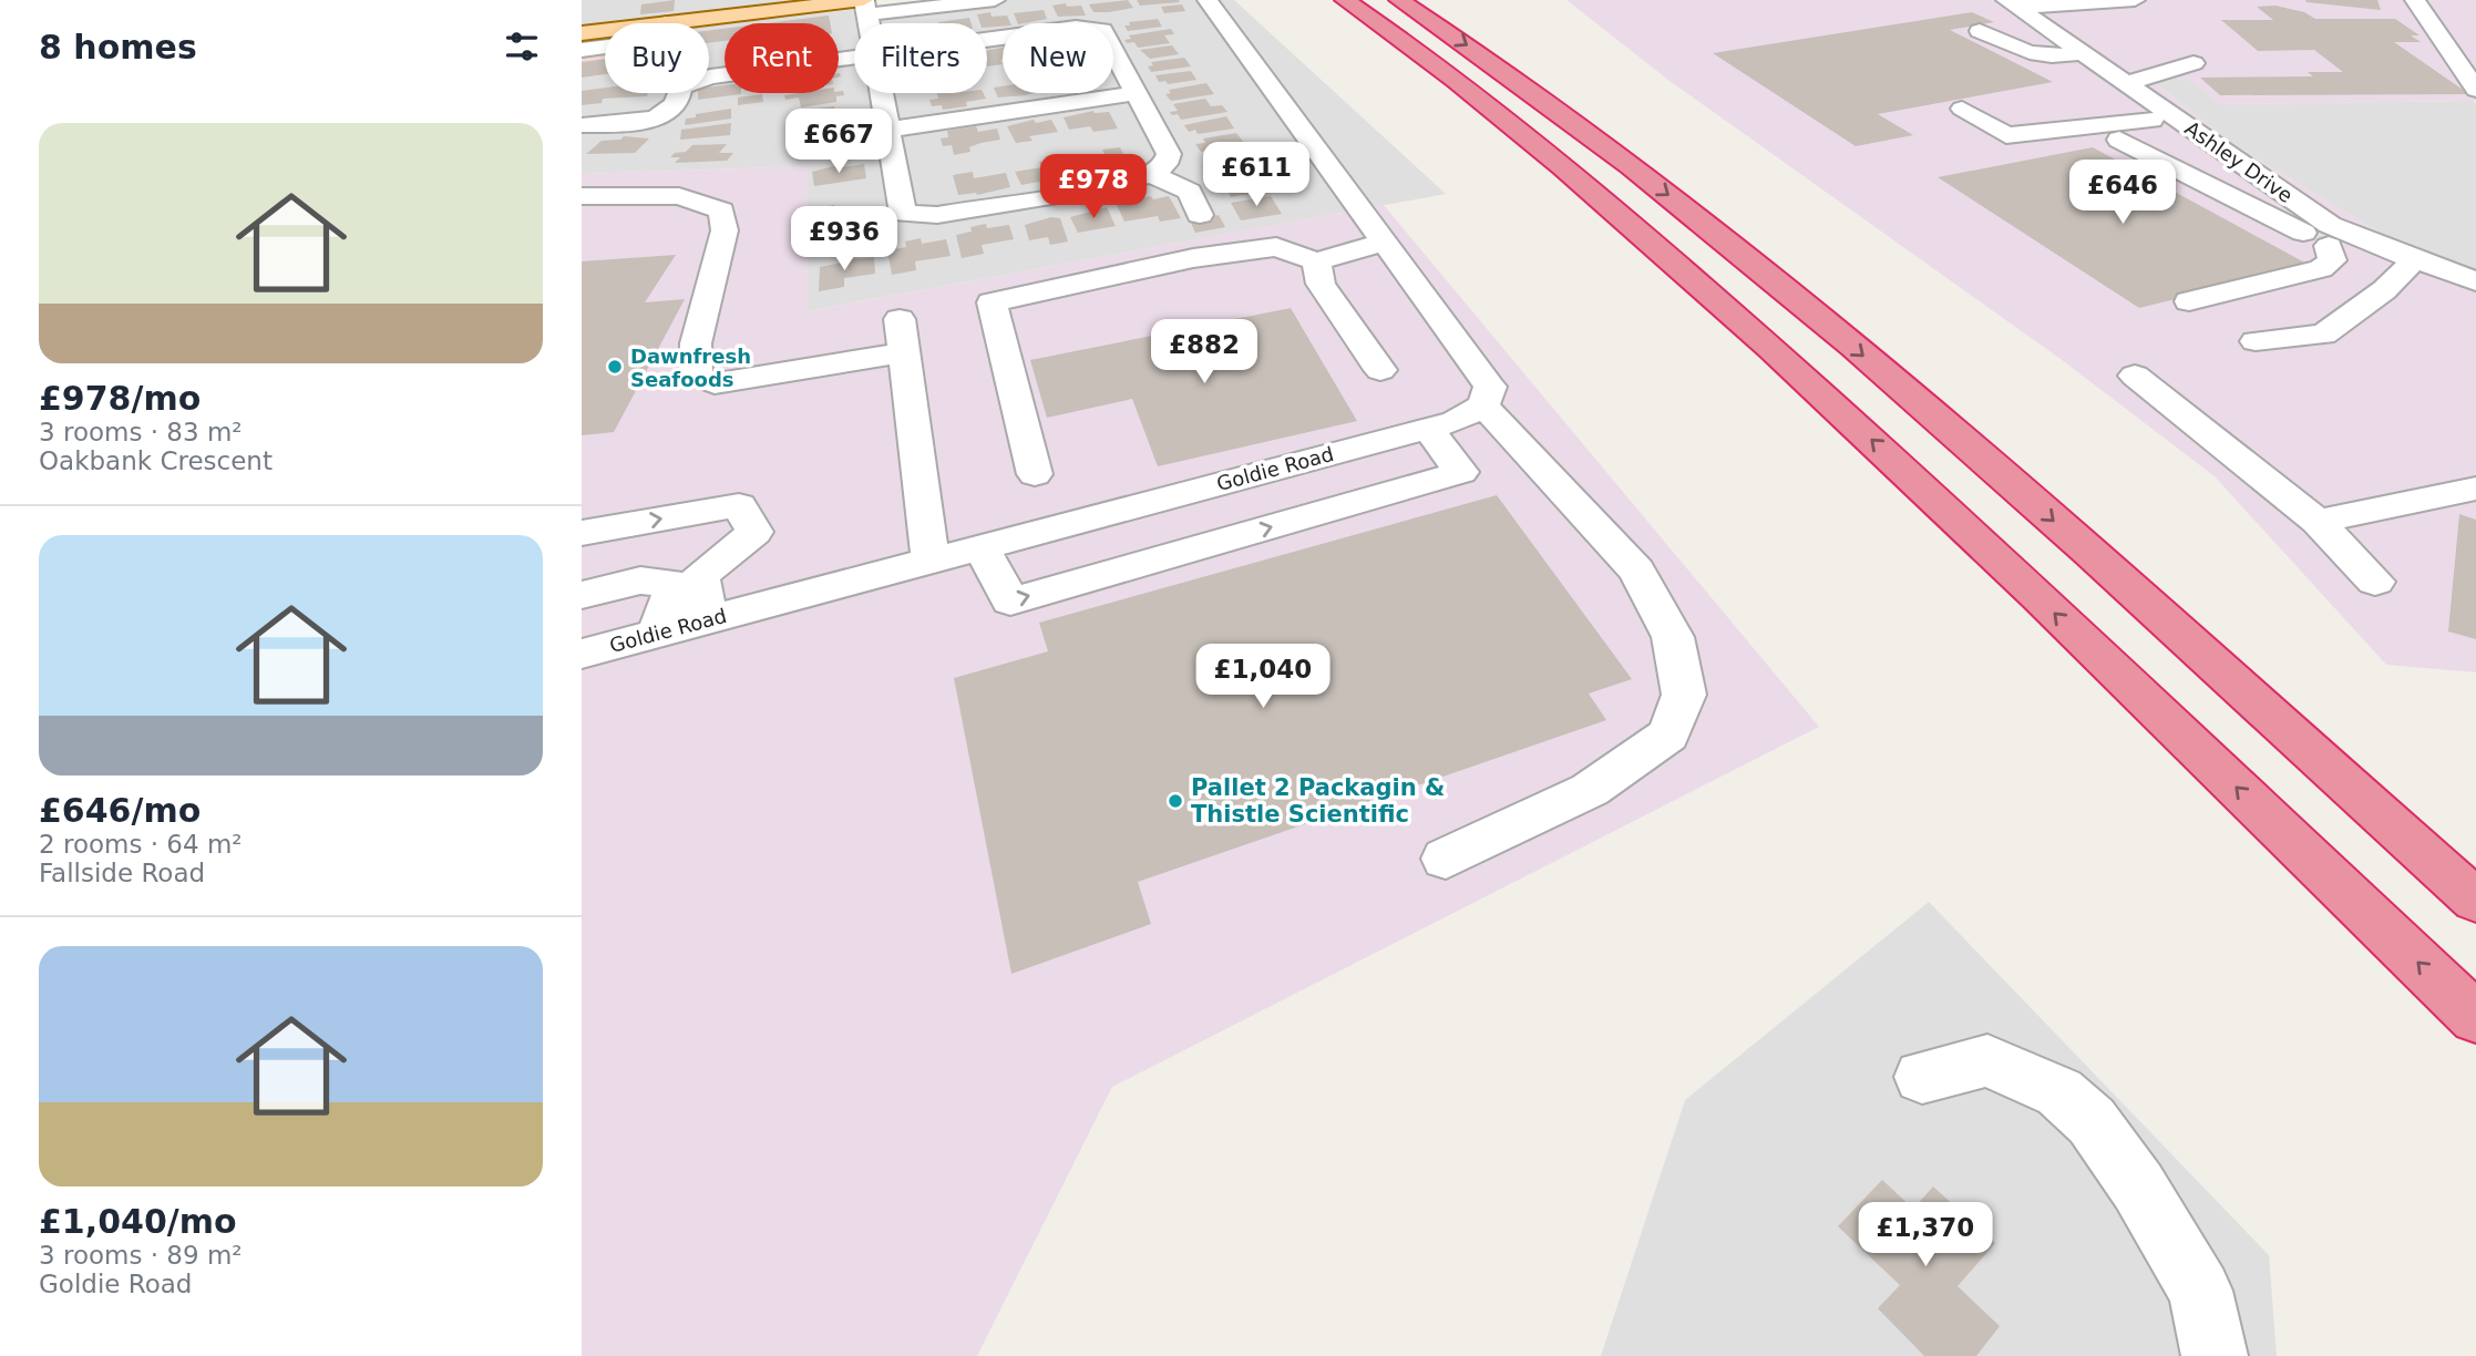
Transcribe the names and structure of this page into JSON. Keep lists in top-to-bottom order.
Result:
{
  "streets": {
    "street": ["Ashley Drive", "Goldie Road"]
  },
  "places": ["Dawnfresh Seafoods", "Pallet 2 Packagin & Thistle Scientific"],
  "page": {
    "heading": "8 homes",
    "chip": [
      "Buy",
      "Rent",
      "Filters",
      "New"
    ],
    "list": [
      {
        "name": "£978/mo",
        "note": "3 rooms · 83 m² · Oakbank Crescent"
      },
      {
        "name": "£646/mo",
        "note": "2 rooms · 64 m² · Fallside Road"
      },
      {
        "name": "£1,040/mo",
        "note": "3 rooms · 89 m² · Goldie Road"
      }
    ],
    "price": [
      "£667",
      "£611",
      "£978",
      "£646",
      "£936",
      "£882",
      "£1,040",
      "£1,370"
    ]
  }
}
